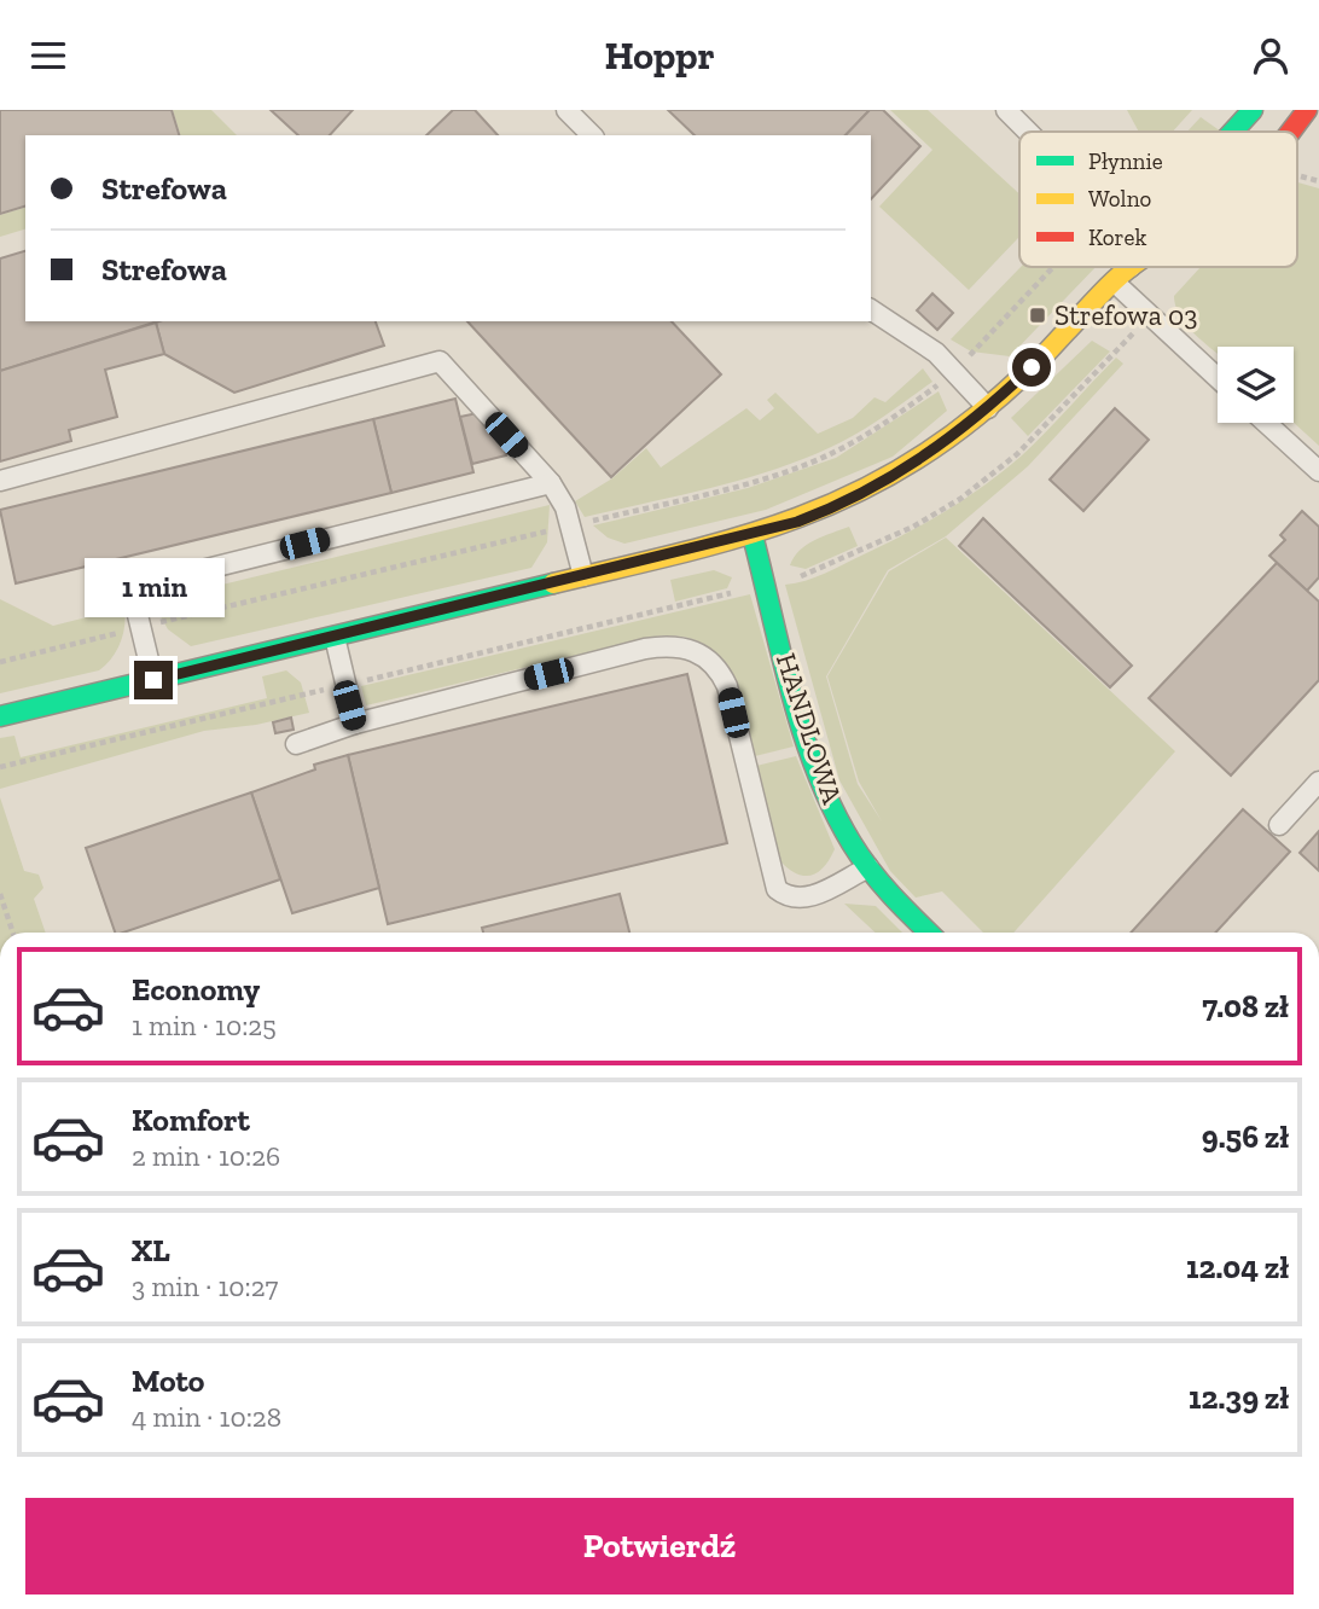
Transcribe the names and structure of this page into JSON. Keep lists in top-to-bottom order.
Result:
{
  "streets": {
    "street": ["HANDLOWA"]
  },
  "places": {
    "transit": ["Strefowa 03"]
  },
  "legend": ["Płynnie", "Wolno", "Korek"],
  "page": {
    "header": "Hoppr",
    "banner": ["Strefowa", "Strefowa"],
    "bubble": "1 min",
    "list": [
      {
        "name": "Economy",
        "note": "1 min · 10:25",
        "value": "7.08 zł"
      },
      {
        "name": "Komfort",
        "note": "2 min · 10:26",
        "value": "9.56 zł"
      },
      {
        "name": "XL",
        "note": "3 min · 10:27",
        "value": "12.04 zł"
      },
      {
        "name": "Moto",
        "note": "4 min · 10:28",
        "value": "12.39 zł"
      }
    ],
    "buttons": "Potwierdź"
  }
}
